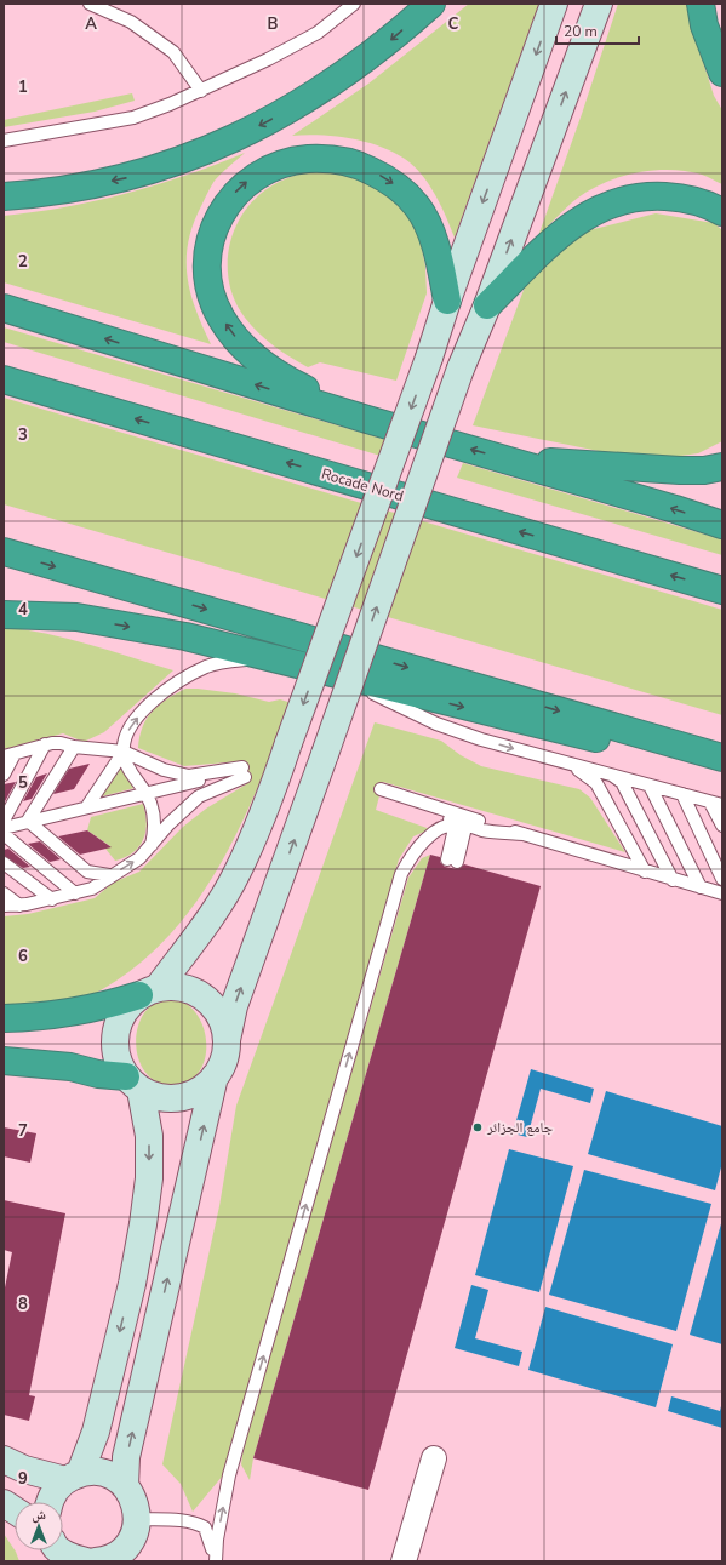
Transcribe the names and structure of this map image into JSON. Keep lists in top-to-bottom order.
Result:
{
  "streets": {
    "highway": ["Rocade Nord"]
  },
  "places": ["جامع الجزائر"],
  "scale_bar": "20 m",
  "north": "top",
  "grid": {
    "columns": ["A", "B", "C"],
    "rows": [
      "1",
      "2",
      "3",
      "4",
      "5",
      "6",
      "7",
      "8",
      "9"
    ]
  }
}
